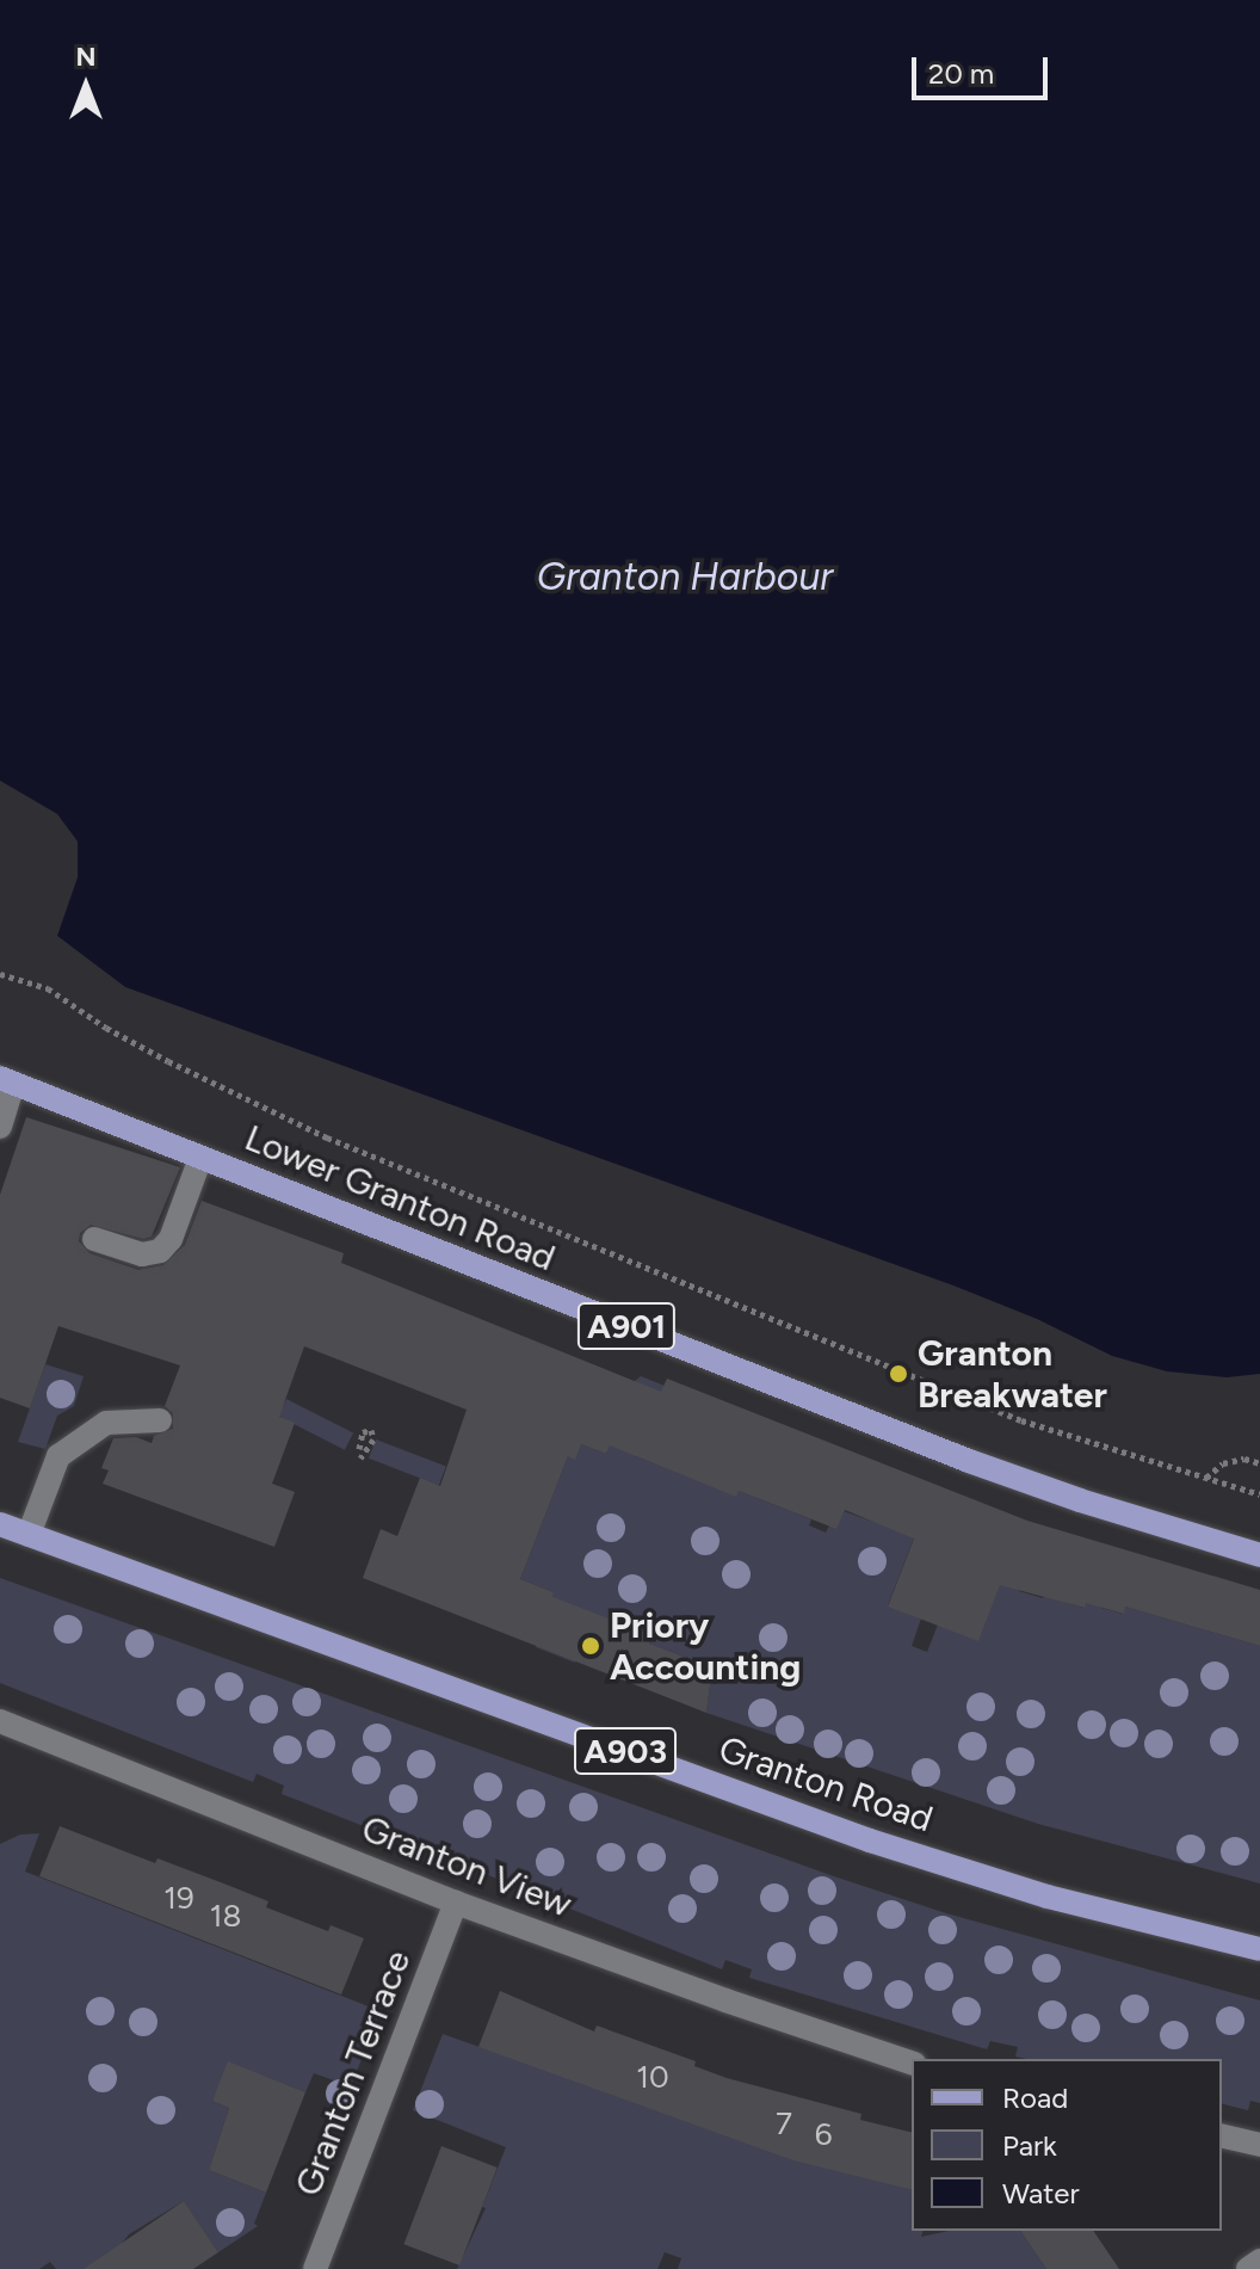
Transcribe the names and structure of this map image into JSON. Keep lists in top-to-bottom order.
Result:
{
  "streets": {
    "main road": [
      "Lower Granton Road",
      "A901",
      "A903",
      "Granton Road"
    ],
    "street": ["Granton View", "Granton Terrace"]
  },
  "crossings": [
    ["Granton View", "Granton Terrace"]
  ],
  "water": ["Granton Harbour"],
  "places": ["Granton Breakwater", "Priory Accounting"],
  "house_numbers": [
    "19",
    "18",
    "10",
    "7",
    "6"
  ],
  "legend": ["Road", "Park", "Water"],
  "scale_bar": "20 m",
  "north": "top"
}
